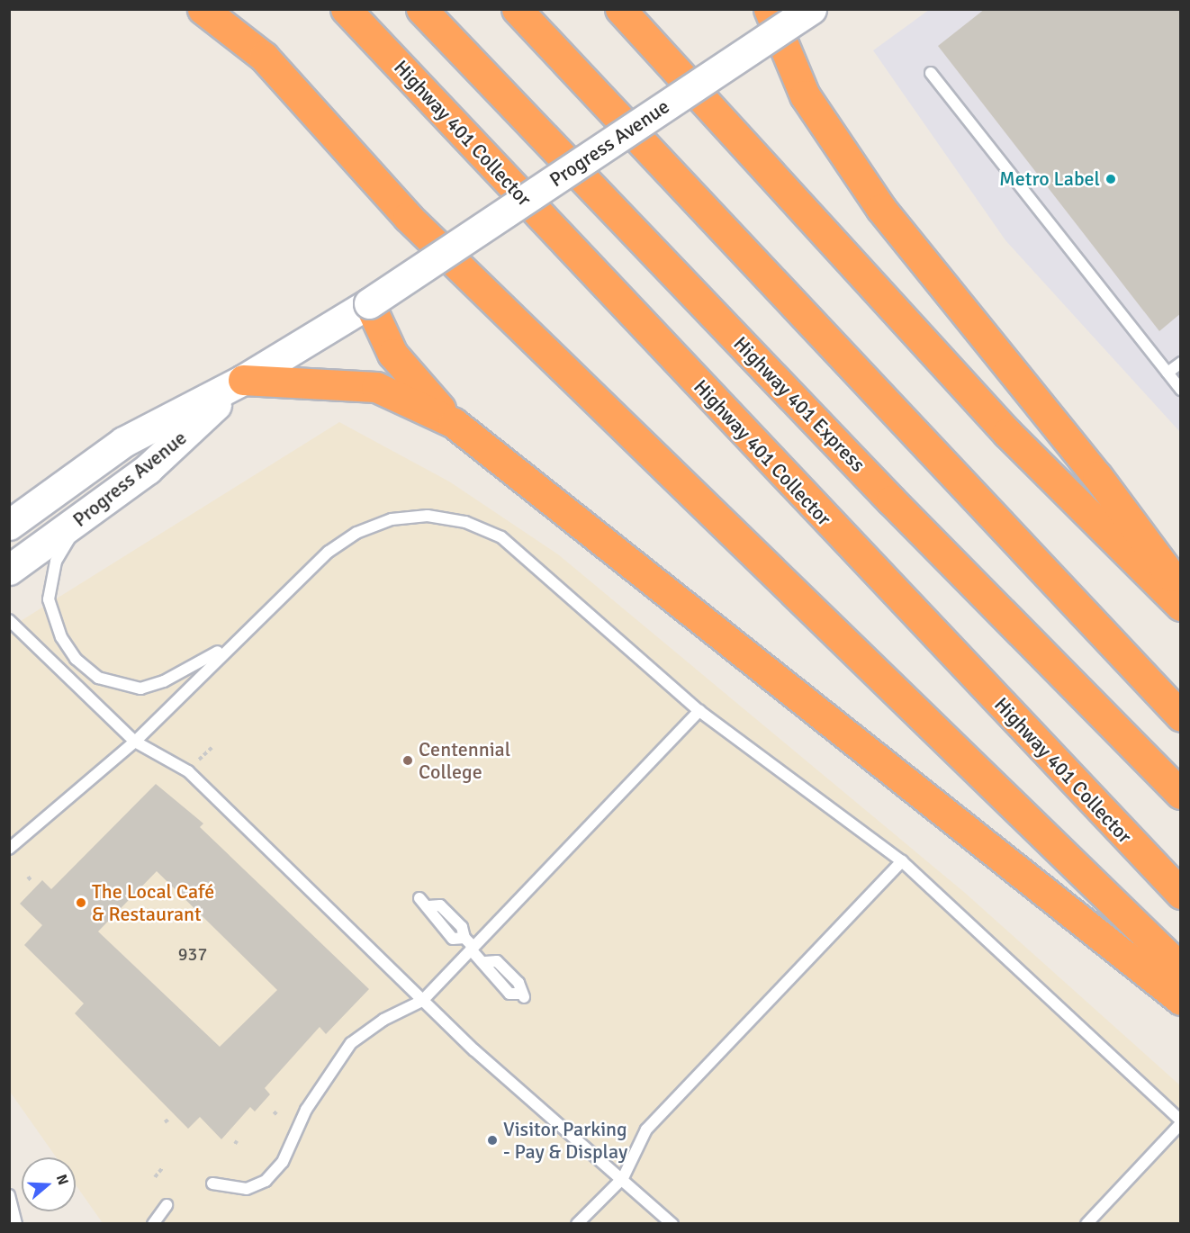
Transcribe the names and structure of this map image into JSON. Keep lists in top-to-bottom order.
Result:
{
  "streets": {
    "highway": ["Highway 401 Collector", "Highway 401 Express"],
    "main road": ["Progress Avenue"]
  },
  "places": [
    "Metro Label",
    "Centennial College",
    "The Local Café & Restaurant",
    "Visitor Parking - Pay & Display"
  ],
  "house_numbers": ["937"],
  "north": "right"
}
